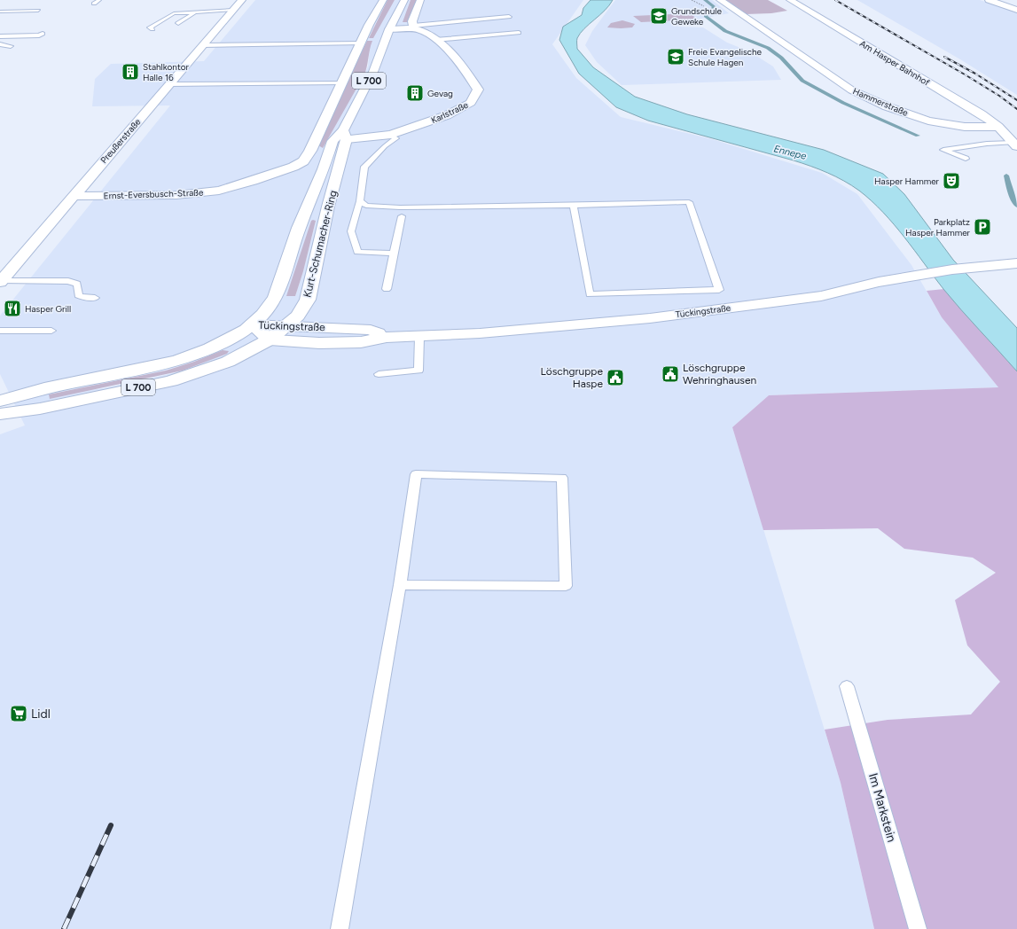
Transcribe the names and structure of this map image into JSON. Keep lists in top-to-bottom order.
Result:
{
  "streets": {
    "street": [
      "Am Hasper Bahnhof",
      "L 700",
      "Hammerstraße",
      "Karlstraße",
      "Preußerstraße",
      "Ernst-Eversbusch-Straße",
      "Kurt-Schumacher-Ring",
      "Tückingstraße"
    ],
    "lane": ["Im Markstein"]
  },
  "crossings": [
    ["Am Hasper Bahnhof", "Hammerstraße"],
    ["L 700", "Karlstraße"],
    ["L 700", "Kurt-Schumacher-Ring"],
    ["L 700", "Tückingstraße"],
    ["Karlstraße", "Kurt-Schumacher-Ring"],
    ["Preußerstraße", "Ernst-Eversbusch-Straße"],
    ["Kurt-Schumacher-Ring", "Tückingstraße"]
  ],
  "water": ["Ennepe"],
  "places": {
    "school or university": ["Grundschule Geweke", "Freie Evangelische Schule Hagen"],
    "building": ["Stahlkontor Halle 16", "Gevag"],
    "theatre": ["Hasper Hammer"],
    "parking": ["Parkplatz Hasper Hammer"],
    "restaurant": ["Hasper Grill"],
    "public building": ["Löschgruppe Wehringhausen", "Löschgruppe Haspe"],
    "supermarket": ["Lidl"]
  }
}
